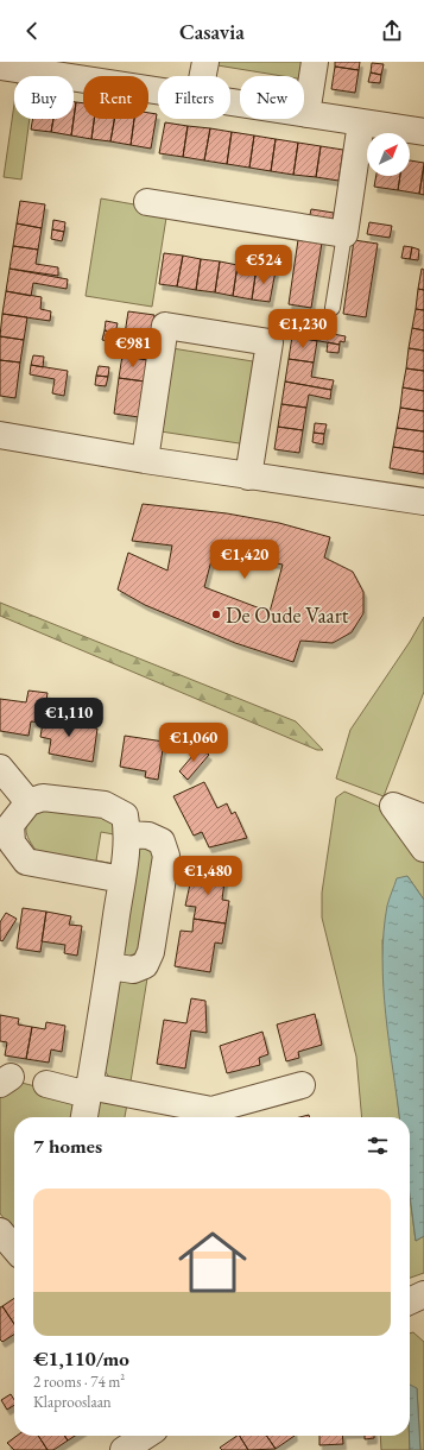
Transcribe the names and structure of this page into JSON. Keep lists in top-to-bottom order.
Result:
{
  "places": ["De Oude Vaart"],
  "north": "top right",
  "page": {
    "header": "Casavia",
    "chip": [
      "Buy",
      "Rent",
      "Filters",
      "New"
    ],
    "price": [
      "€524",
      "€1,230",
      "€981",
      "€1,420",
      "€1,110",
      "€1,060",
      "€1,480"
    ],
    "heading": "7 homes",
    "list": [
      {
        "name": "€1,110/mo",
        "note": "2 rooms · 74 m² · Klaprooslaan"
      }
    ]
  }
}
